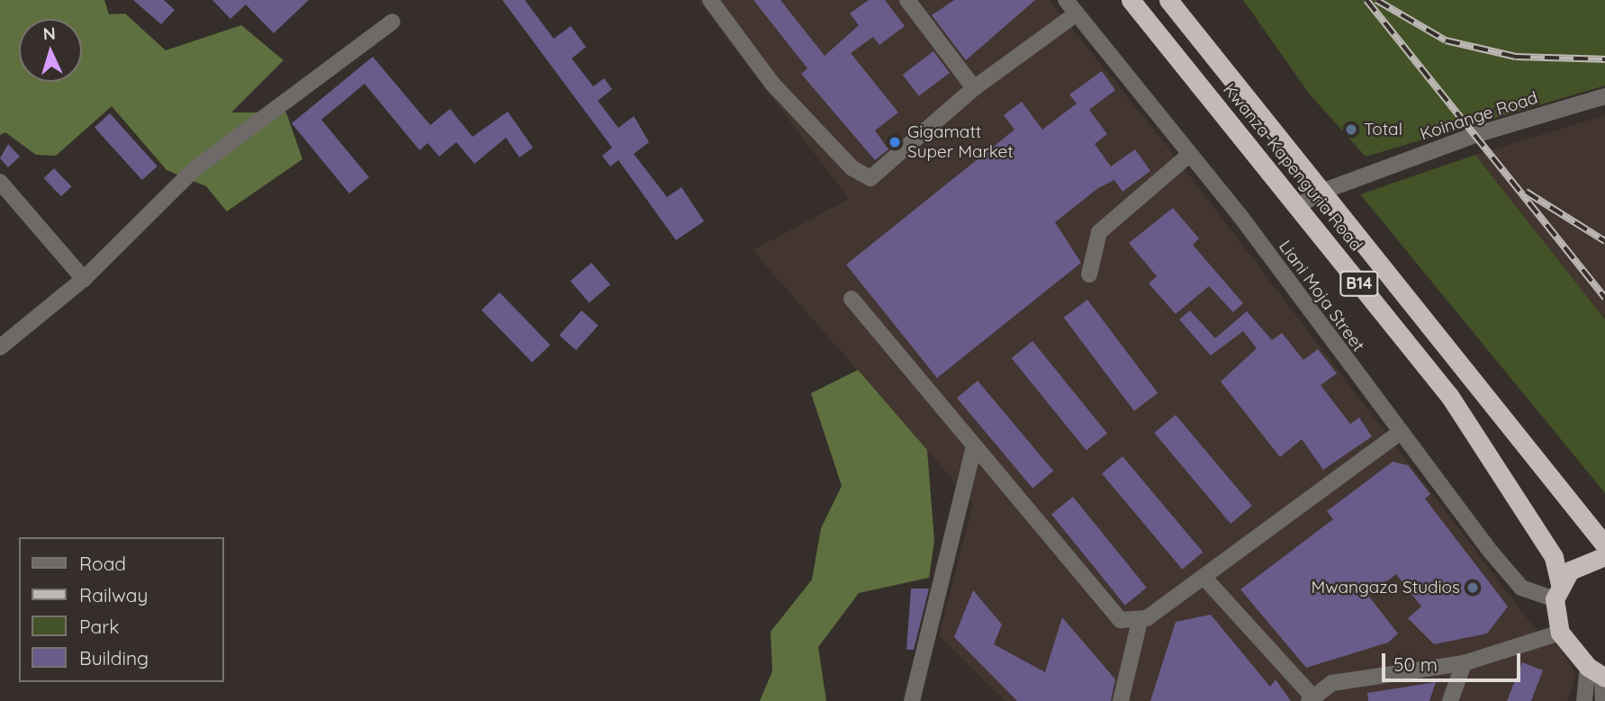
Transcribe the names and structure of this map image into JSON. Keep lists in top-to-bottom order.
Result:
{
  "streets": {
    "highway": ["Kwanza-Kapenguria Road", "B14"],
    "street": ["Koinange Road", "Liani Moja Street"]
  },
  "crossings": [
    ["Koinange Road", "Kwanza-Kapenguria Road"],
    ["Kwanza-Kapenguria Road", "B14"],
    ["Kwanza-Kapenguria Road", "Liani Moja Street"],
    ["B14", "Liani Moja Street"]
  ],
  "places": ["Total", "Gigamatt Super Market", "Mwangaza Studios"],
  "legend": [
    "Road",
    "Railway",
    "Park",
    "Building"
  ],
  "scale_bar": "50 m",
  "north": "top"
}
